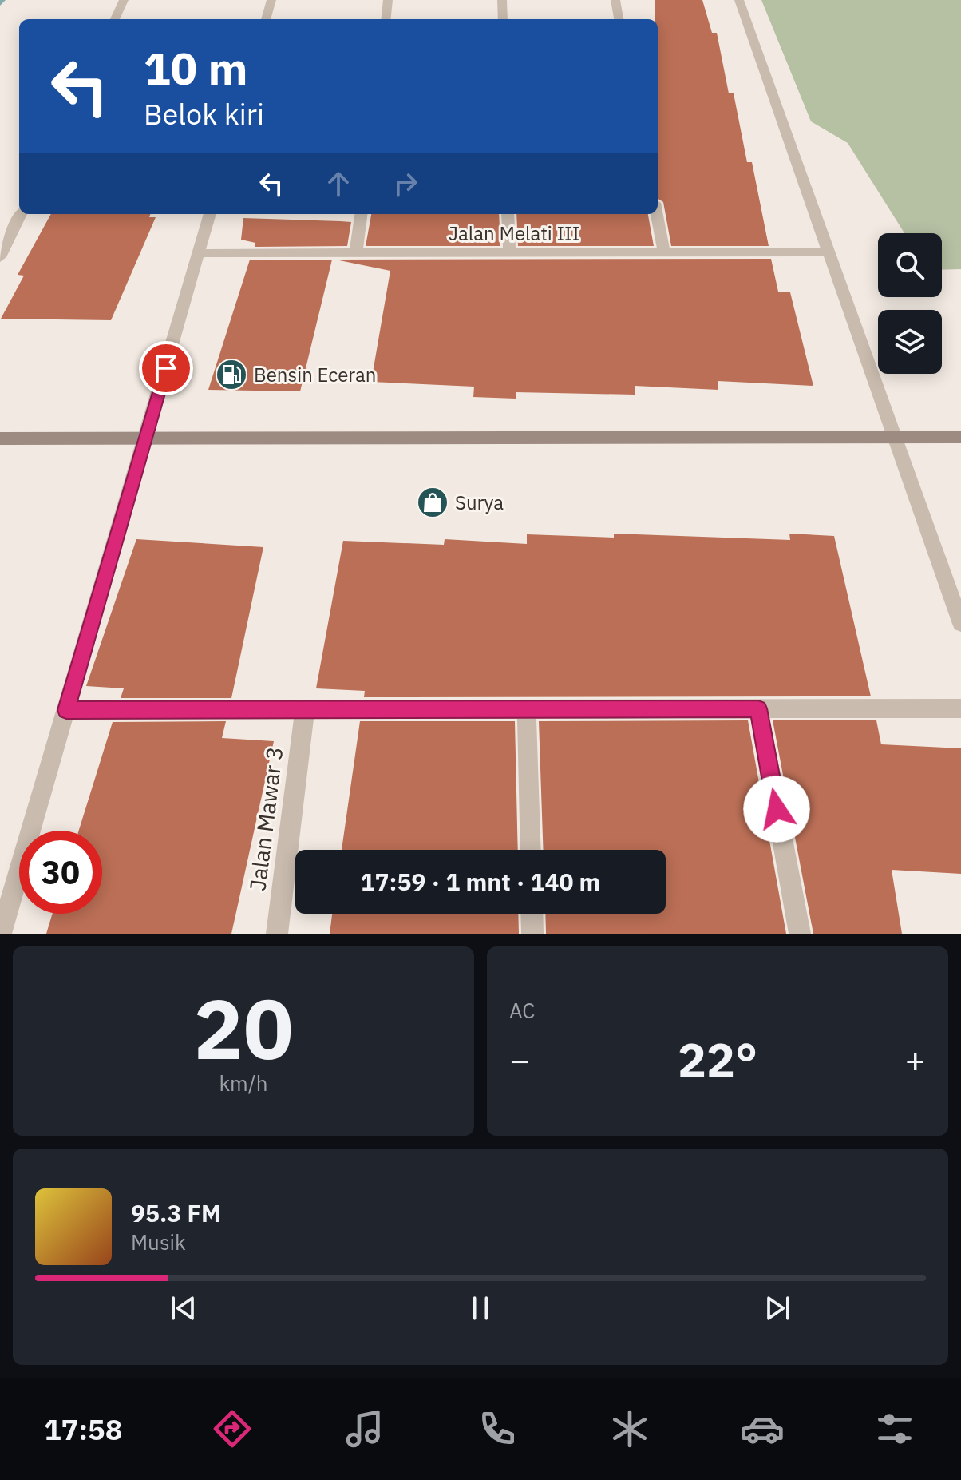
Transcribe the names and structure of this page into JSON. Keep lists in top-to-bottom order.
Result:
{
  "streets": {
    "street": ["Jalan Melati III", "Jalan Mawar 3"]
  },
  "places": {
    "fuel station": ["Bensin Eceran"],
    "shop": ["Surya"]
  },
  "page": {
    "turn": ["10 m", "Belok kiri"],
    "limit": "30",
    "trip": "17:59 · 1 mnt · 140 m",
    "tile": [
      ["20", "km/h"],
      "AC"
    ],
    "heat": ["−", "22°", "+"],
    "song": ["95.3 FM", "Musik"],
    "tabs": "17:58"
  }
}
